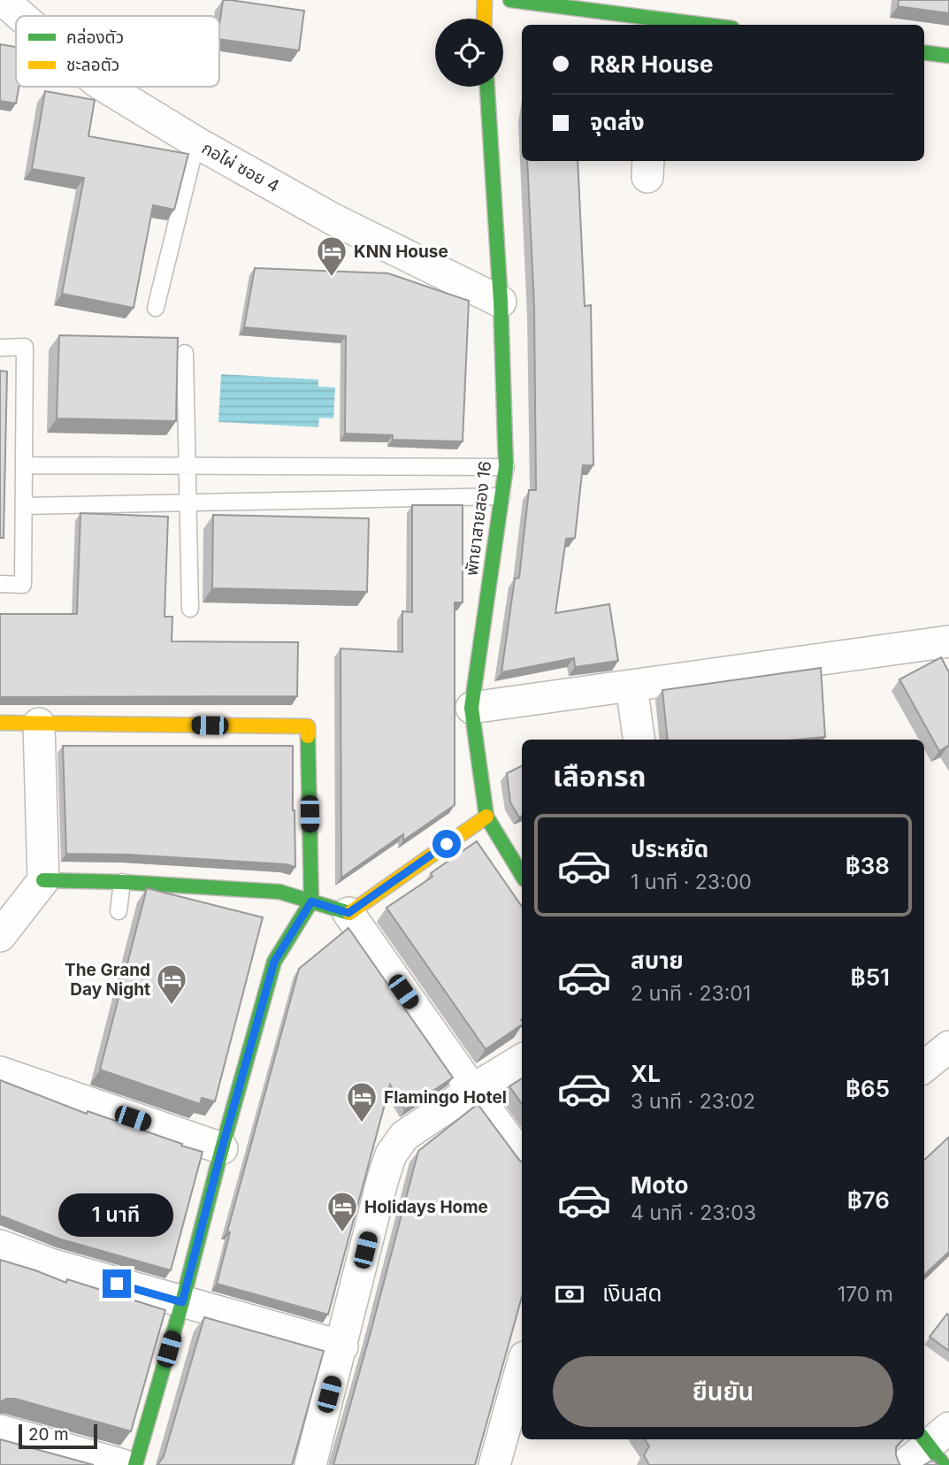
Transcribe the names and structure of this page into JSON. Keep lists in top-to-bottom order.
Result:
{
  "streets": {
    "street": ["กอไผ่ ซอย 4", "พัทยาสายสอง 16"]
  },
  "crossings": [
    ["กอไผ่ ซอย 4", "พัทยาสายสอง 16"]
  ],
  "places": {
    "hotel": [
      "KNN House",
      "The Grand Day Night",
      "Flamingo Hotel",
      "Holidays Home"
    ]
  },
  "legend": ["คล่องตัว", "ชะลอตัว"],
  "scale_bar": "20 m",
  "page": {
    "banner": ["R&R House", "จุดส่ง"],
    "heading": "เลือกรถ",
    "list": [
      {
        "name": "ประหยัด",
        "note": "1 นาที · 23:00",
        "value": "฿38"
      },
      {
        "name": "สบาย",
        "note": "2 นาที · 23:01",
        "value": "฿51"
      },
      {
        "name": "XL",
        "note": "3 นาที · 23:02",
        "value": "฿65"
      },
      {
        "name": "Moto",
        "note": "4 นาที · 23:03",
        "value": "฿76"
      }
    ],
    "bubble": "1 นาที",
    "pay": ["เงินสด", "170 m"],
    "buttons": "ยืนยัน",
    "scale": "20 m"
  }
}
